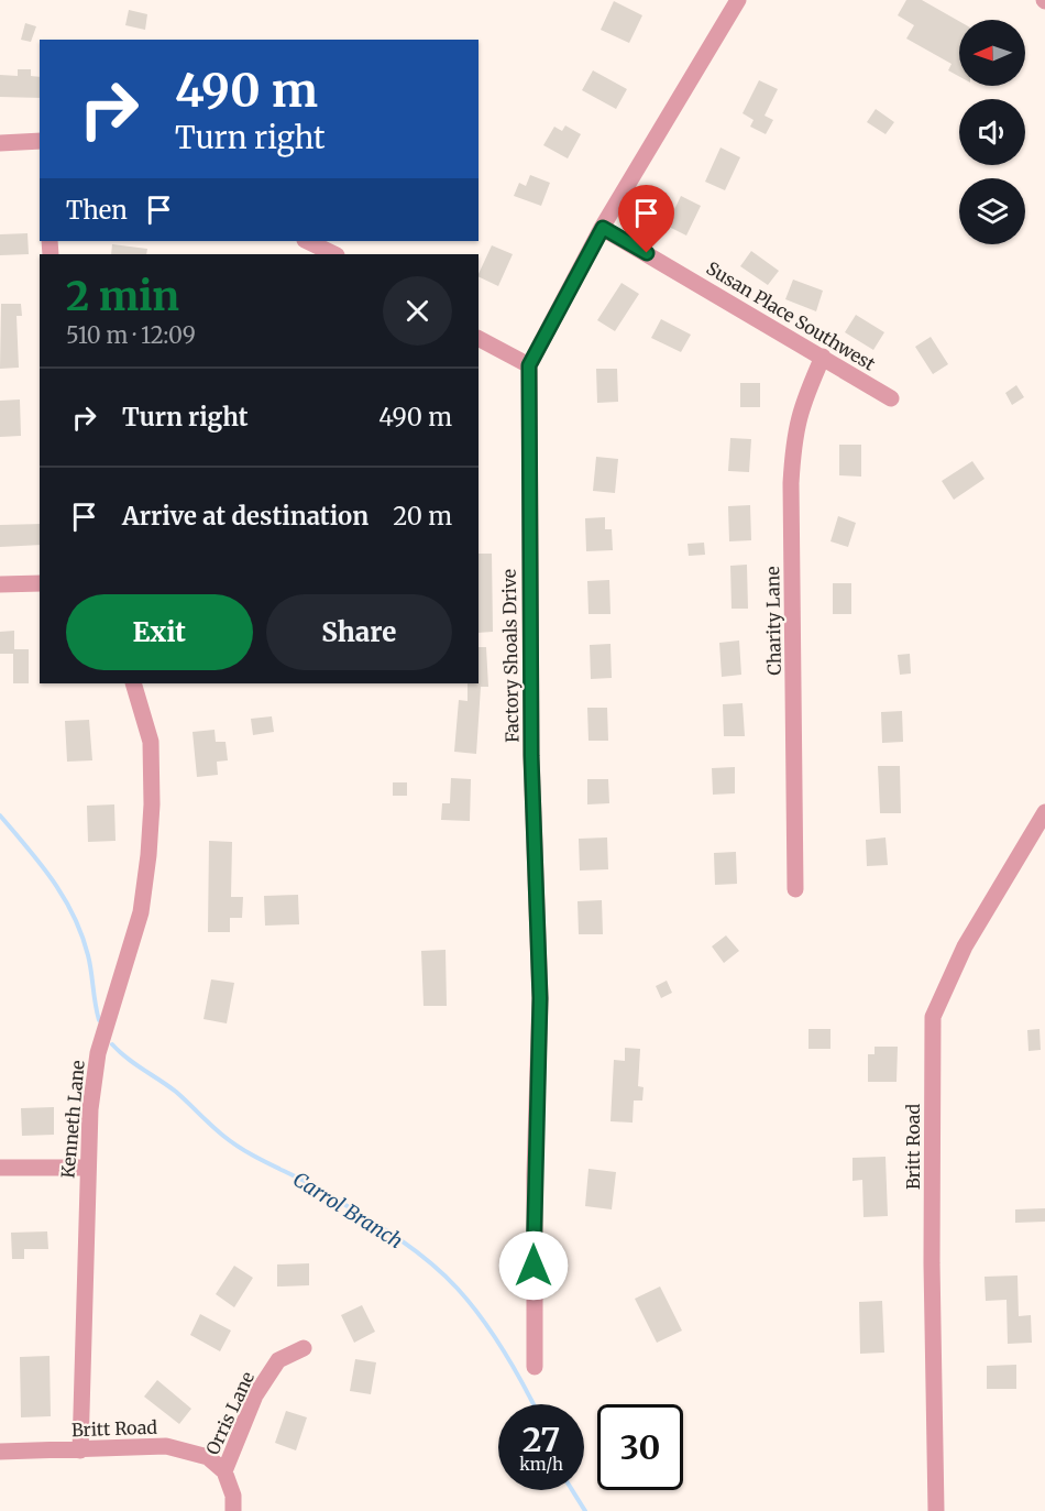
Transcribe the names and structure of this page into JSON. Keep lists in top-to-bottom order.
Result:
{
  "streets": {
    "street": [
      "Susan Place Southwest",
      "Charity Lane",
      "Factory Shoals Drive",
      "Kenneth Lane",
      "Britt Road",
      "Orris Lane"
    ]
  },
  "crossings": [
    ["Susan Place Southwest", "Charity Lane"],
    ["Susan Place Southwest", "Factory Shoals Drive"],
    ["Kenneth Lane", "Britt Road"],
    ["Britt Road", "Orris Lane"]
  ],
  "water": ["Carrol Branch"],
  "north": "left",
  "page": {
    "turn": ["490 m", "Turn right"],
    "then": "Then",
    "heading": ["2 min", "510 m · 12:09"],
    "list": [
      {
        "name": "Turn right",
        "value": "490 m"
      },
      {
        "name": "Arrive at destination",
        "value": "20 m"
      }
    ],
    "buttons": ["Exit", "Share"],
    "speed": "27 km/h",
    "limit": "30"
  }
}
